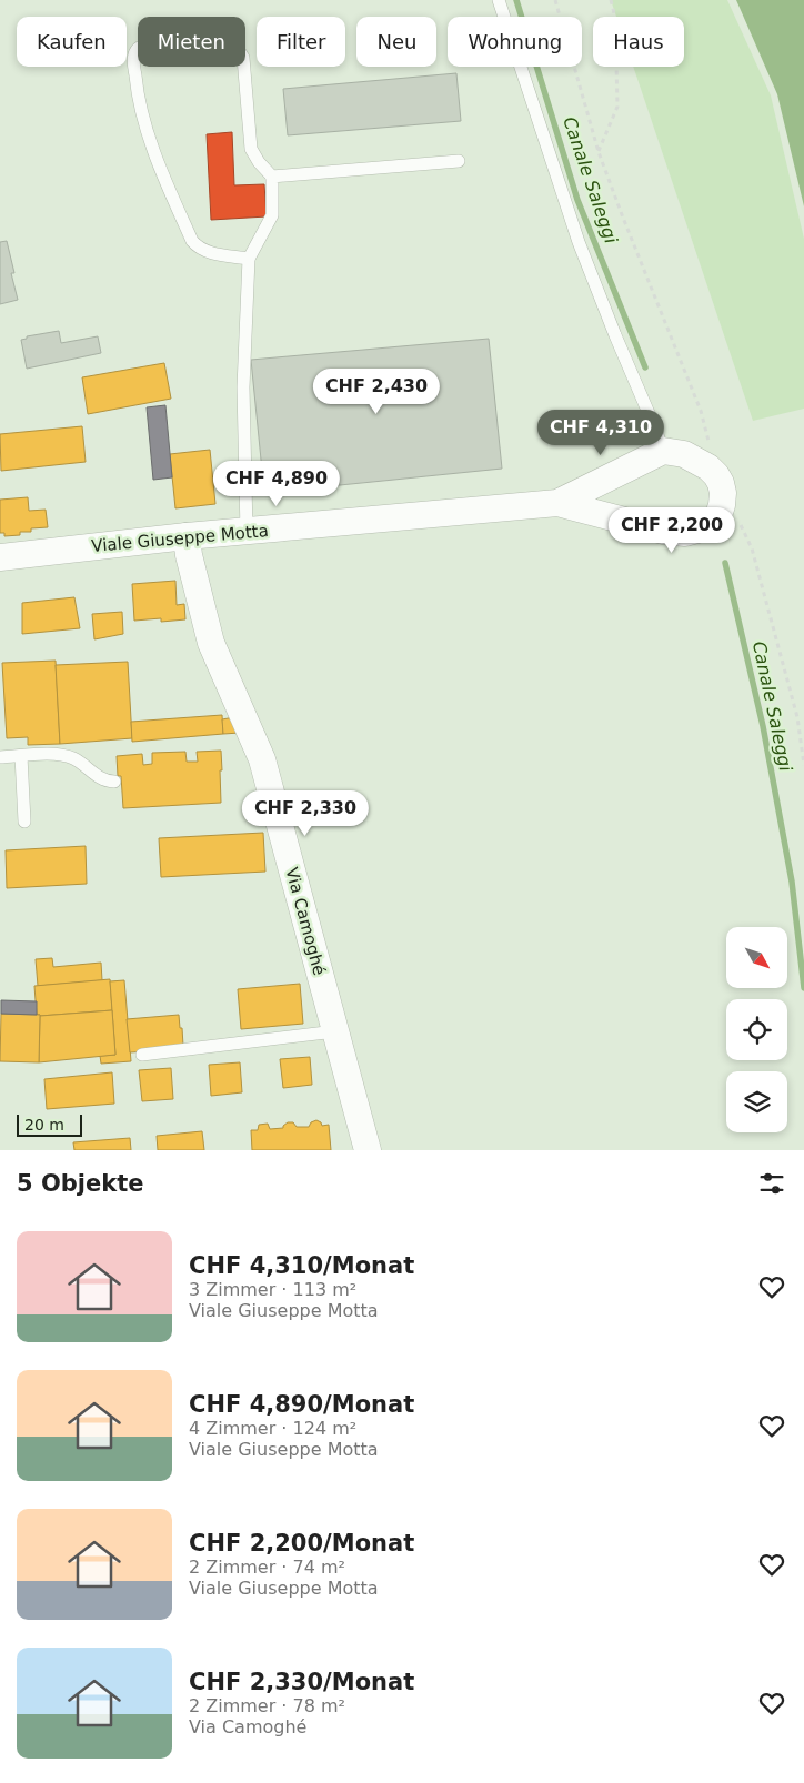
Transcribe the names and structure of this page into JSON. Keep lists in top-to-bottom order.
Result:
{
  "streets": {
    "street": ["Viale Giuseppe Motta", "Via Camoghé"]
  },
  "crossings": [
    ["Viale Giuseppe Motta", "Via Camoghé"]
  ],
  "water": ["Canale Saleggi"],
  "scale_bar": "20 m",
  "north": "bottom right",
  "page": {
    "chip": [
      "Kaufen",
      "Mieten",
      "Filter",
      "Neu",
      "Wohnung",
      "Haus"
    ],
    "price": [
      "CHF 2,430",
      "CHF 4,310",
      "CHF 4,890",
      "CHF 2,200",
      "CHF 2,330"
    ],
    "scale": "20 m",
    "heading": "5 Objekte",
    "list": [
      {
        "name": "CHF 4,310/Monat",
        "note": "3 Zimmer · 113 m² · Viale Giuseppe Motta"
      },
      {
        "name": "CHF 4,890/Monat",
        "note": "4 Zimmer · 124 m² · Viale Giuseppe Motta"
      },
      {
        "name": "CHF 2,200/Monat",
        "note": "2 Zimmer · 74 m² · Viale Giuseppe Motta"
      },
      {
        "name": "CHF 2,330/Monat",
        "note": "2 Zimmer · 78 m² · Via Camoghé"
      }
    ]
  }
}
